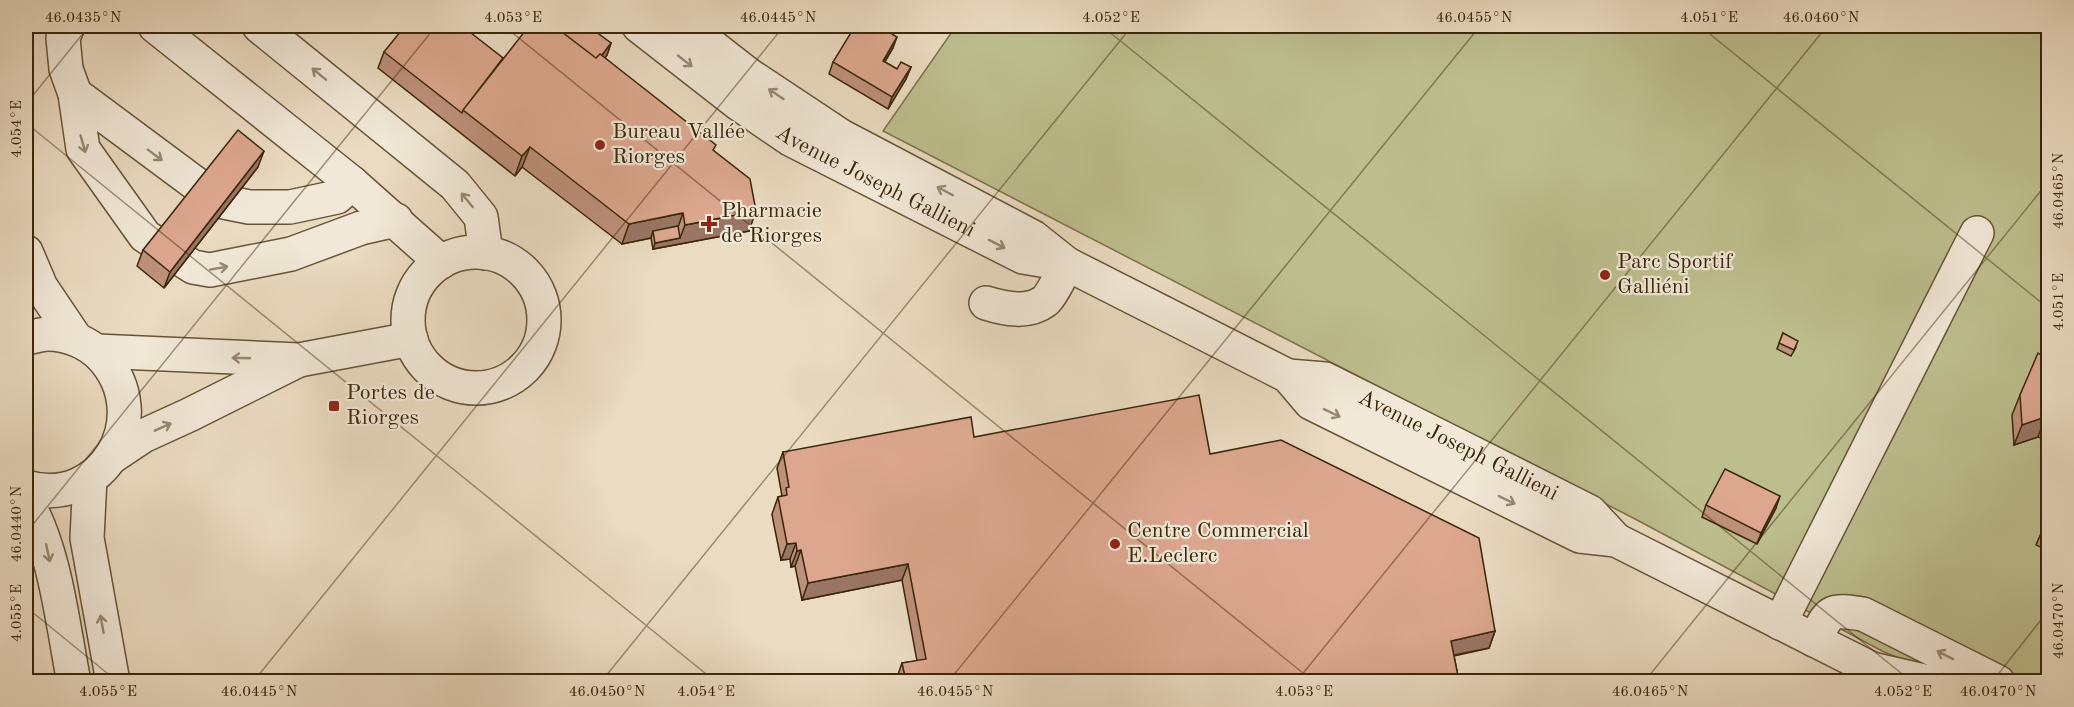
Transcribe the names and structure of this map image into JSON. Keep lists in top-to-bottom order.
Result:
{
  "streets": {
    "street": ["Avenue Joseph Gallieni"]
  },
  "places": {
    "other": ["Bureau Vallée Riorges", "Parc Sportif Galliéni", "Centre Commercial E.Leclerc"],
    "health": ["Pharmacie de Riorges"],
    "transit": ["Portes de Riorges"]
  },
  "coordinates": [
    "46.0435°N",
    "4.053°E",
    "46.0445°N",
    "4.052°E",
    "46.0455°N",
    "4.051°E",
    "46.0460°N",
    "4.054°E",
    "46.0465°N",
    "46.0440°N",
    "4.055°E",
    "46.0470°N",
    "46.0450°N"
  ]
}
